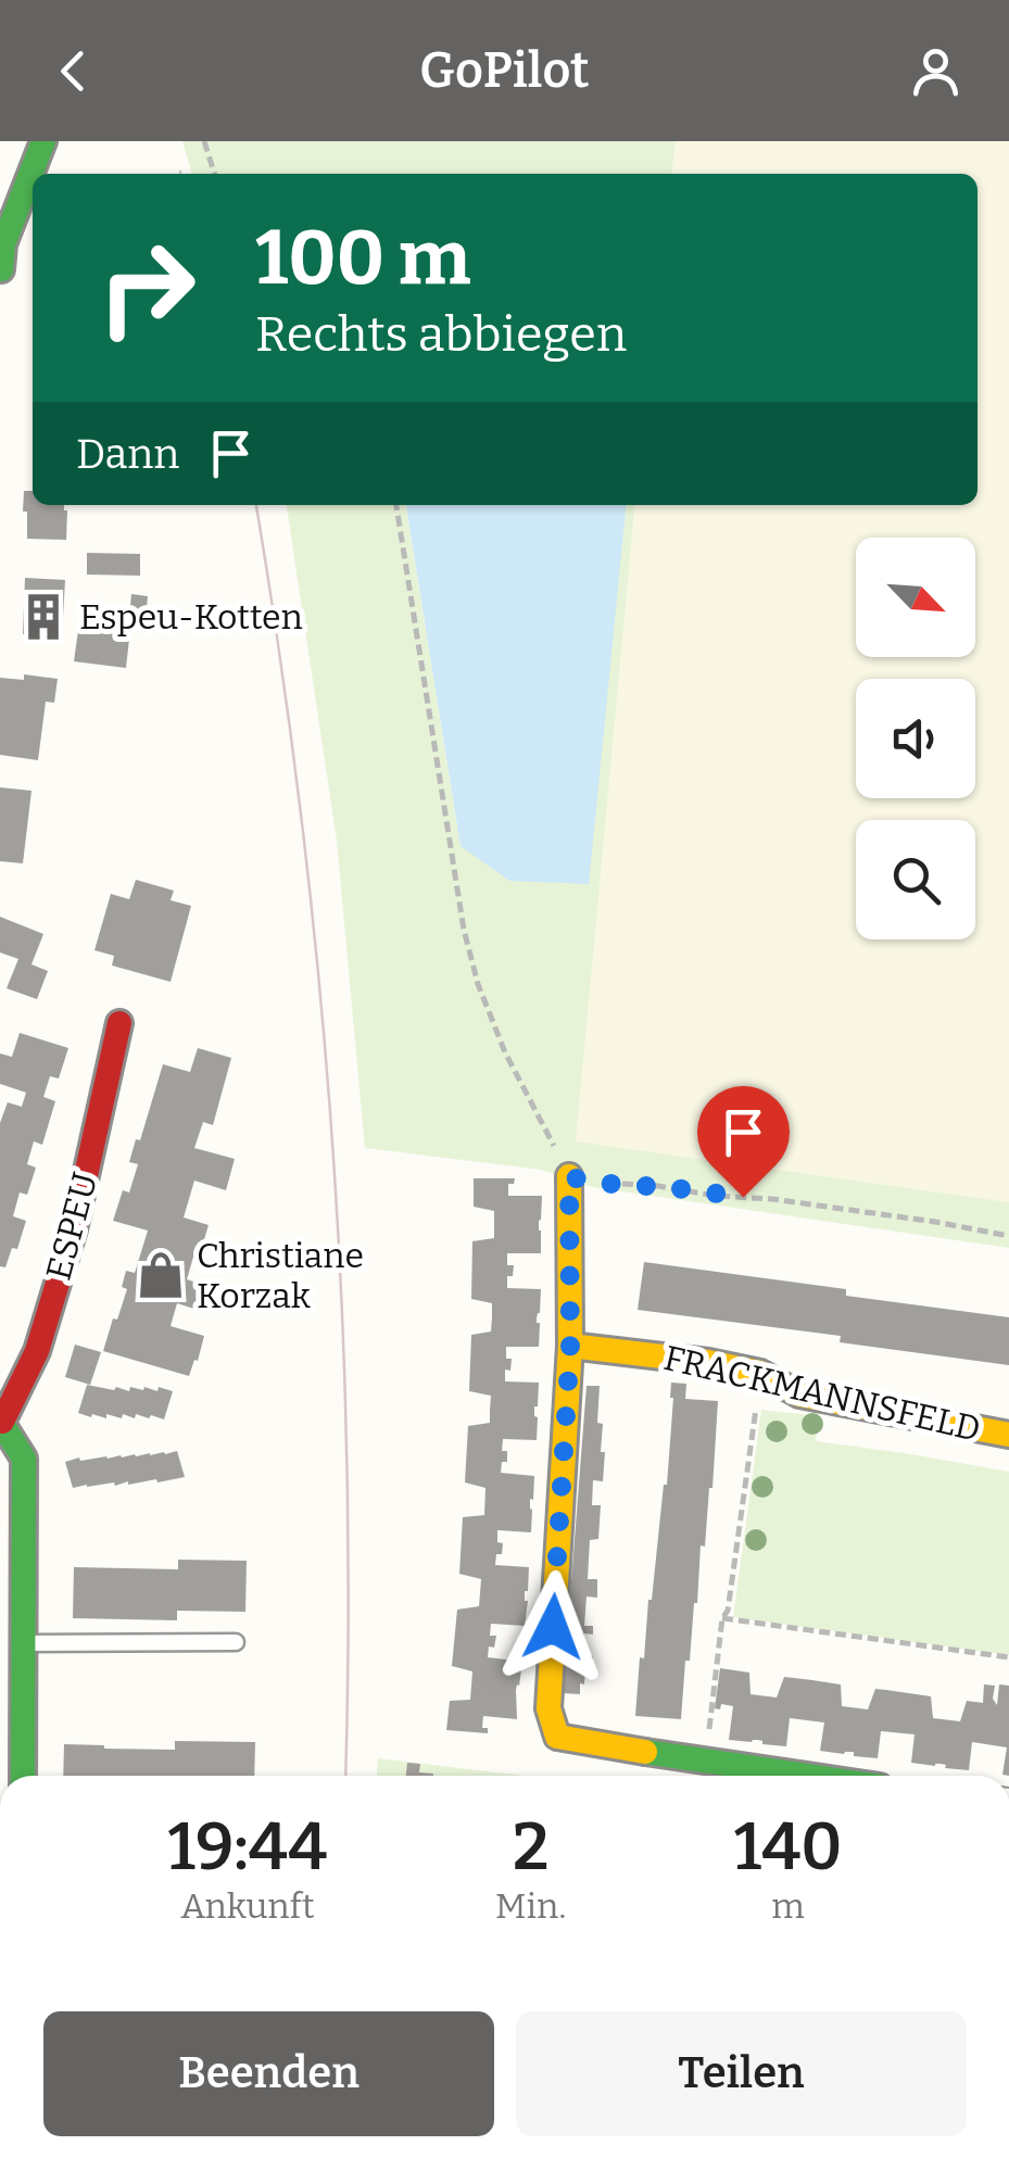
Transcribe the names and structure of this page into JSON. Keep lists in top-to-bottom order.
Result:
{
  "streets": {
    "street": ["ESPEU", "FRACKMANNSFELD"]
  },
  "places": {
    "building": ["Espeu-Kotten"],
    "shop": ["Christiane Korzak"]
  },
  "north": "bottom right",
  "page": {
    "header": "GoPilot",
    "turn": ["100 m", "Rechts abbiegen"],
    "then": "Dann",
    "eta": [
      "19:44",
      "Ankunft",
      "2",
      "Min.",
      "140",
      "m"
    ],
    "buttons": ["Beenden", "Teilen"]
  }
}
